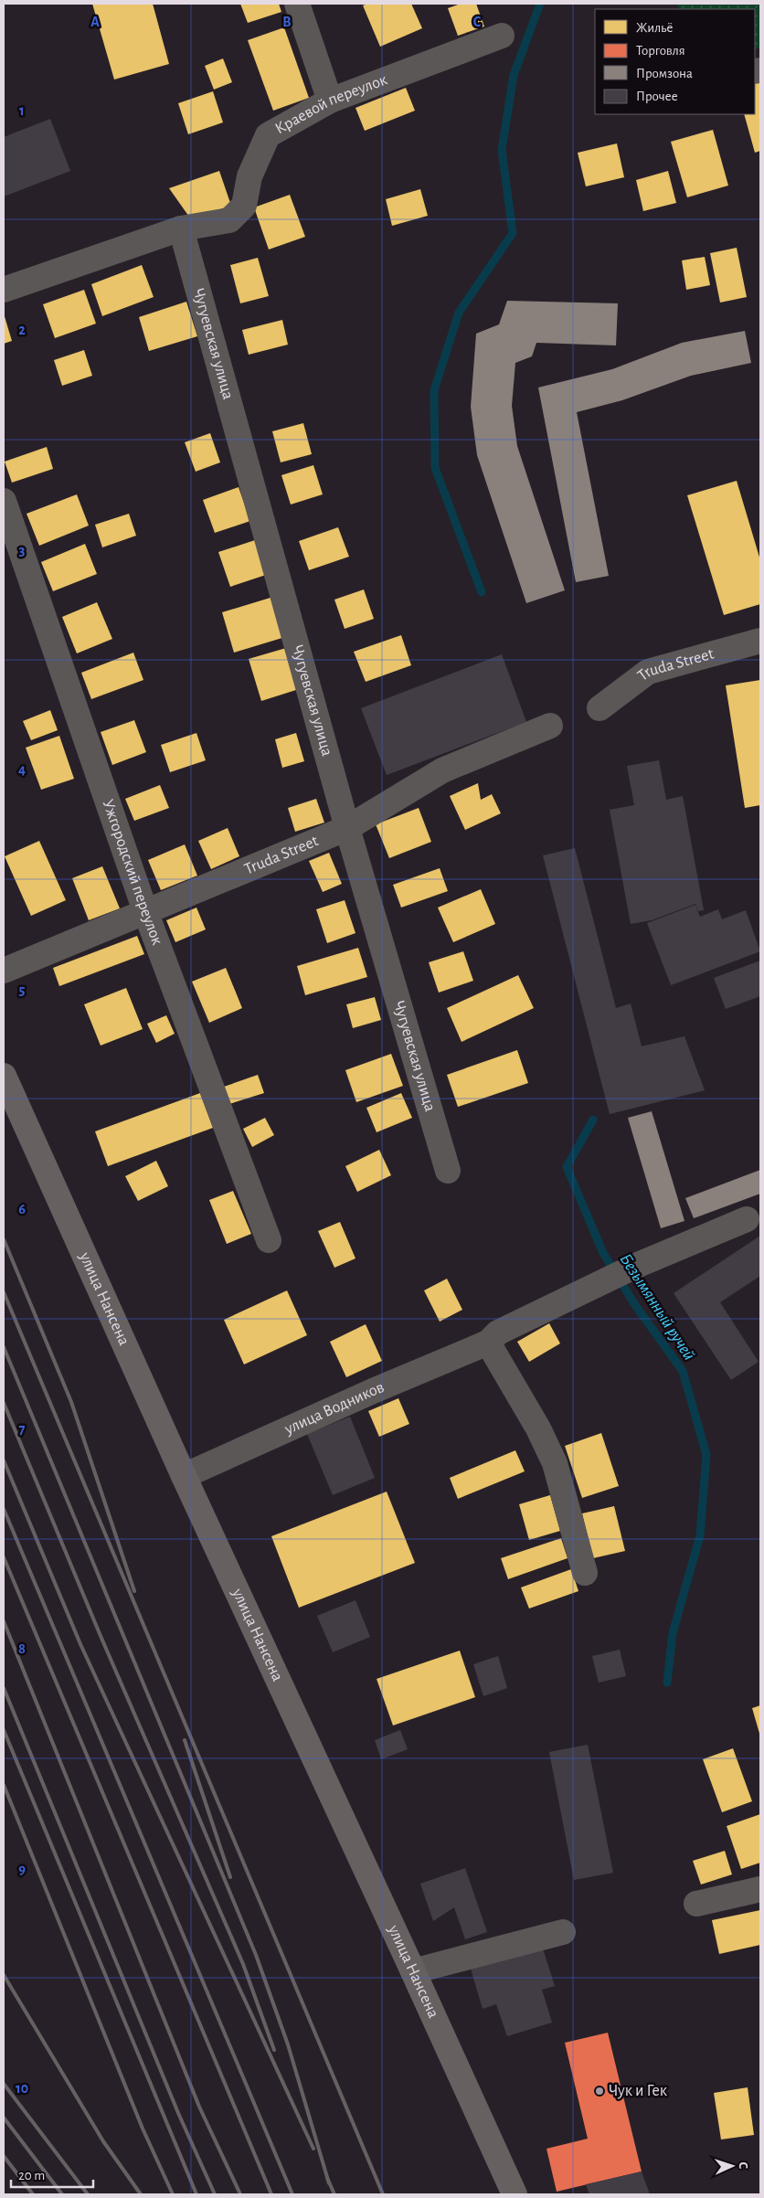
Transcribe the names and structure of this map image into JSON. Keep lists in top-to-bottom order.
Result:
{
  "streets": {
    "main road": ["улица Нансена"],
    "street": [
      "Краевой переулок",
      "Чугуевская улица",
      "Truda Street",
      "Ужгородский переулок",
      "улица Водников"
    ]
  },
  "crossings": [
    ["Краевой переулок", "Чугуевская улица"],
    ["Чугуевская улица", "Truda Street"],
    ["Truda Street", "Ужгородский переулок"],
    ["улица Нансена", "улица Водников"]
  ],
  "water": ["Безымянный ручей"],
  "places": ["Чук и Гек"],
  "legend": [
    "Жильё",
    "Торговля",
    "Промзона",
    "Прочее"
  ],
  "scale_bar": "20 m",
  "north": "right",
  "grid": {
    "columns": ["A", "B", "C"],
    "rows": [
      "1",
      "2",
      "3",
      "4",
      "5",
      "6",
      "7",
      "8",
      "9",
      "10"
    ]
  }
}
